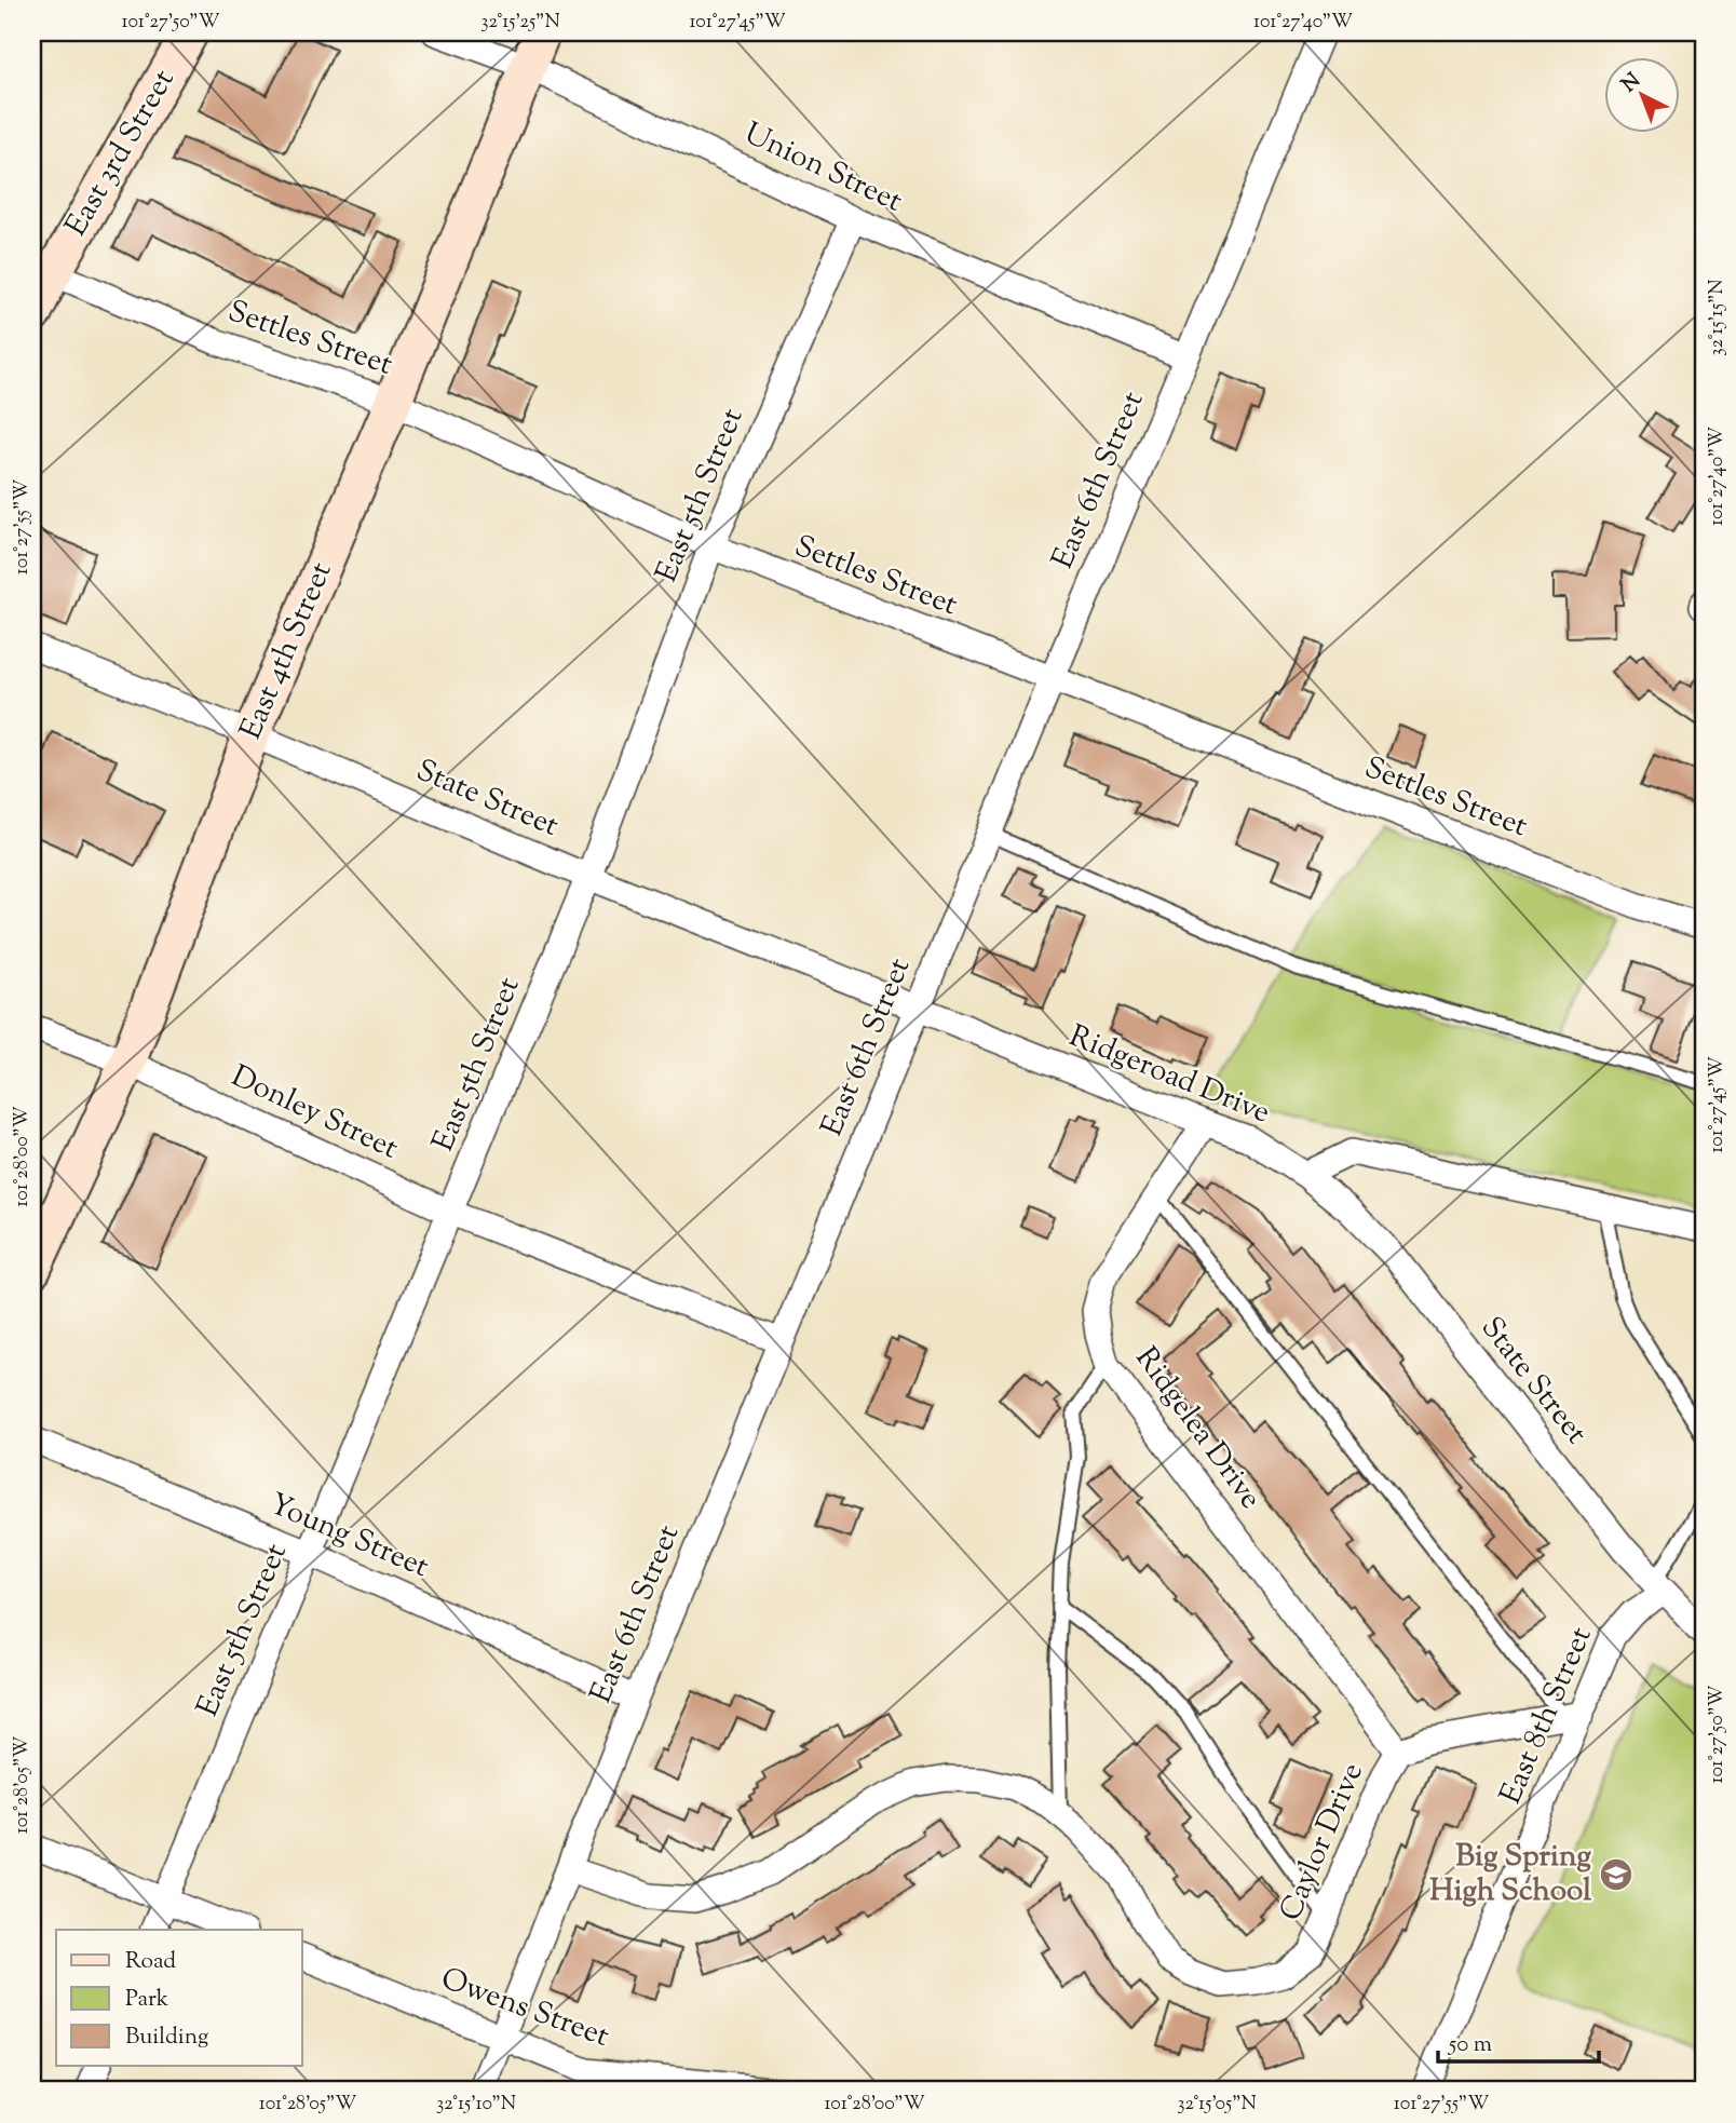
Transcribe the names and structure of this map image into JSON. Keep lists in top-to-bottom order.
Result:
{
  "streets": {
    "main road": ["East 3rd Street", "East 4th Street"],
    "street": [
      "Union Street",
      "Settles Street",
      "East 6th Street",
      "East 5th Street",
      "State Street",
      "Ridgeroad Drive",
      "Donley Street",
      "Ridgelea Drive",
      "Young Street",
      "East 8th Street",
      "Caylor Drive",
      "Owens Street"
    ]
  },
  "crossings": [
    ["East 3rd Street", "Settles Street"],
    ["Union Street", "East 6th Street"],
    ["Union Street", "East 5th Street"],
    ["Union Street", "East 4th Street"],
    ["Settles Street", "East 6th Street"],
    ["Settles Street", "East 5th Street"],
    ["Settles Street", "East 4th Street"],
    ["East 6th Street", "State Street"],
    ["East 6th Street", "Ridgeroad Drive"],
    ["East 6th Street", "Donley Street"],
    ["East 6th Street", "Young Street"],
    ["East 6th Street", "Caylor Drive"],
    ["East 6th Street", "Owens Street"],
    ["East 5th Street", "State Street"],
    ["East 5th Street", "Donley Street"],
    ["East 5th Street", "Young Street"],
    ["East 4th Street", "State Street"],
    ["East 4th Street", "Donley Street"],
    ["State Street", "Ridgeroad Drive"],
    ["State Street", "East 8th Street"],
    ["Ridgeroad Drive", "Ridgelea Drive"],
    ["Ridgelea Drive", "Caylor Drive"],
    ["East 8th Street", "Caylor Drive"]
  ],
  "places": {
    "school or university": ["Big Spring High School"]
  },
  "legend": ["Road", "Park", "Building"],
  "scale_bar": "50 m",
  "north": "top left",
  "coordinates": [
    "101°27'50\"W",
    "32°15'25\"N",
    "101°27'45\"W",
    "101°27'40\"W",
    "32°15'15\"N",
    "101°27'55\"W",
    "101°28'00\"W",
    "101°28'05\"W",
    "32°15'10\"N",
    "32°15'05\"N"
  ]
}
